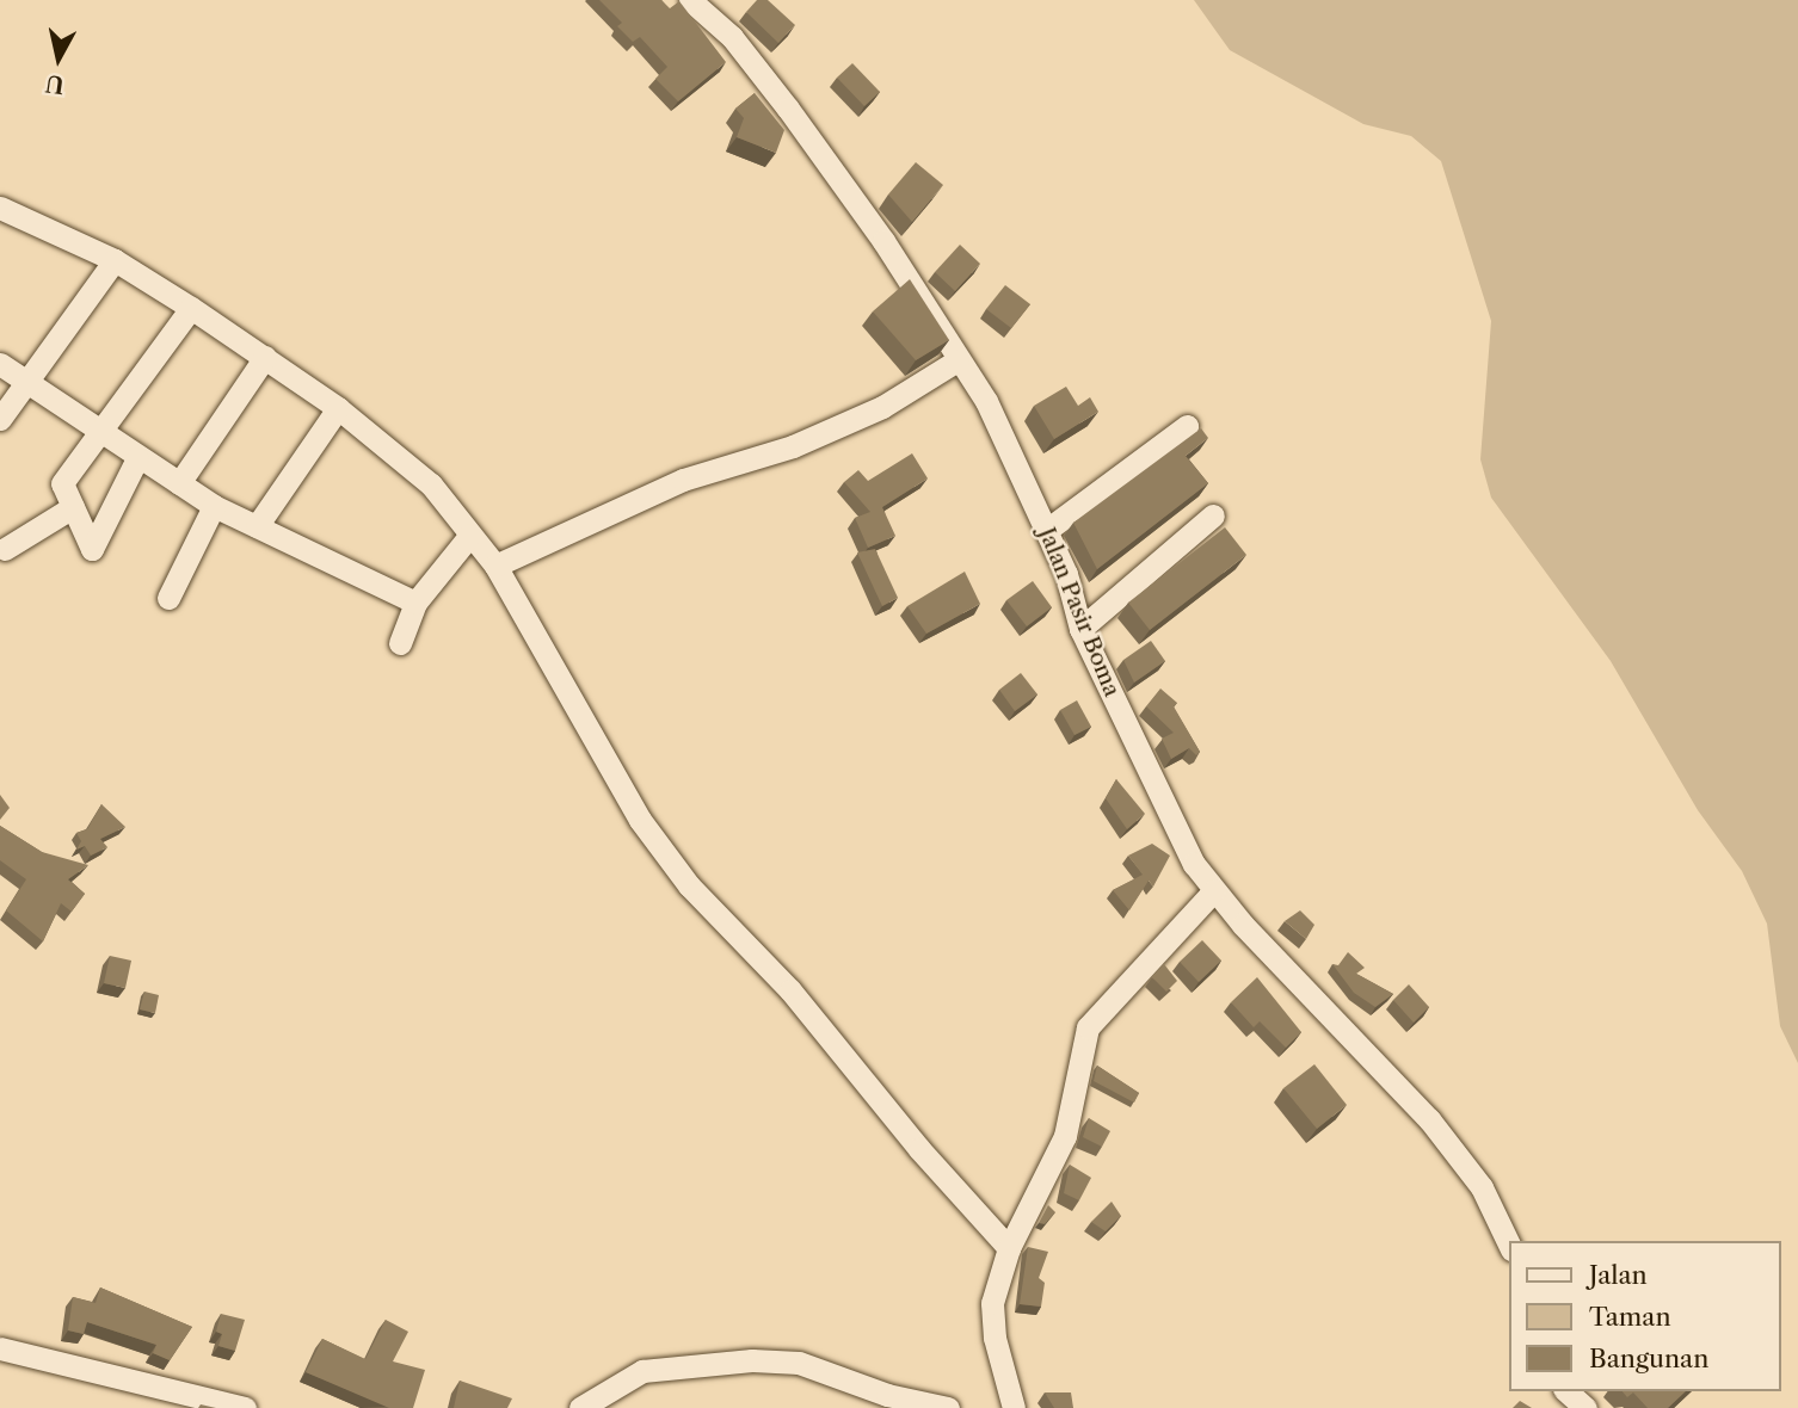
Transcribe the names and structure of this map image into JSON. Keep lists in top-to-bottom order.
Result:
{
  "streets": {
    "street": ["Jalan Pasir Boma"]
  },
  "legend": ["Jalan", "Taman", "Bangunan"],
  "north": "bottom"
}
